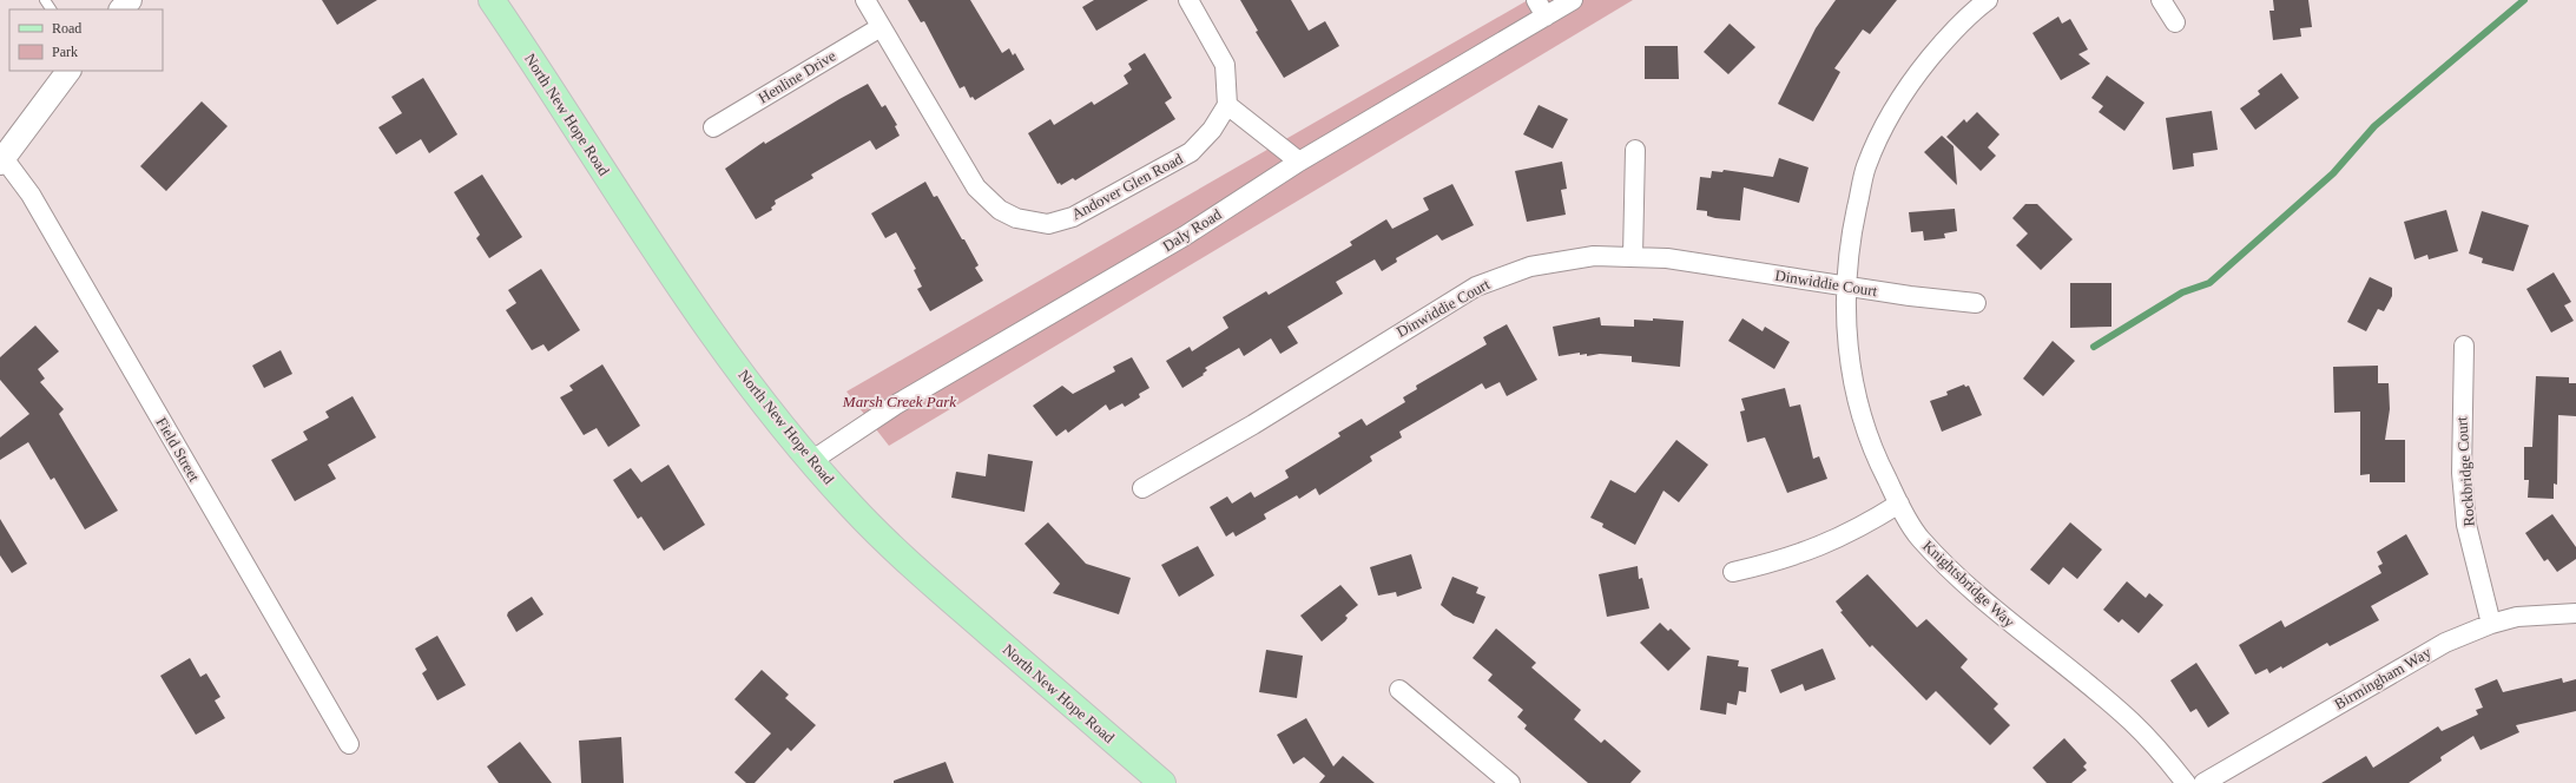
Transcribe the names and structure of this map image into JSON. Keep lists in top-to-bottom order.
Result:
{
  "streets": {
    "main road": ["North New Hope Road"],
    "street": [
      "Henline Drive",
      "Andover Glen Road",
      "Daly Road",
      "Dinwiddie Court",
      "Field Street",
      "Rockbridge Court",
      "Knightsbridge Way",
      "Birmingham Way"
    ]
  },
  "crossings": [
    ["Henline Drive", "Andover Glen Road"],
    ["North New Hope Road", "Daly Road"],
    ["Dinwiddie Court", "Knightsbridge Way"],
    ["Rockbridge Court", "Birmingham Way"]
  ],
  "parks": ["Marsh Creek Park"],
  "legend": ["Road", "Park"]
}
